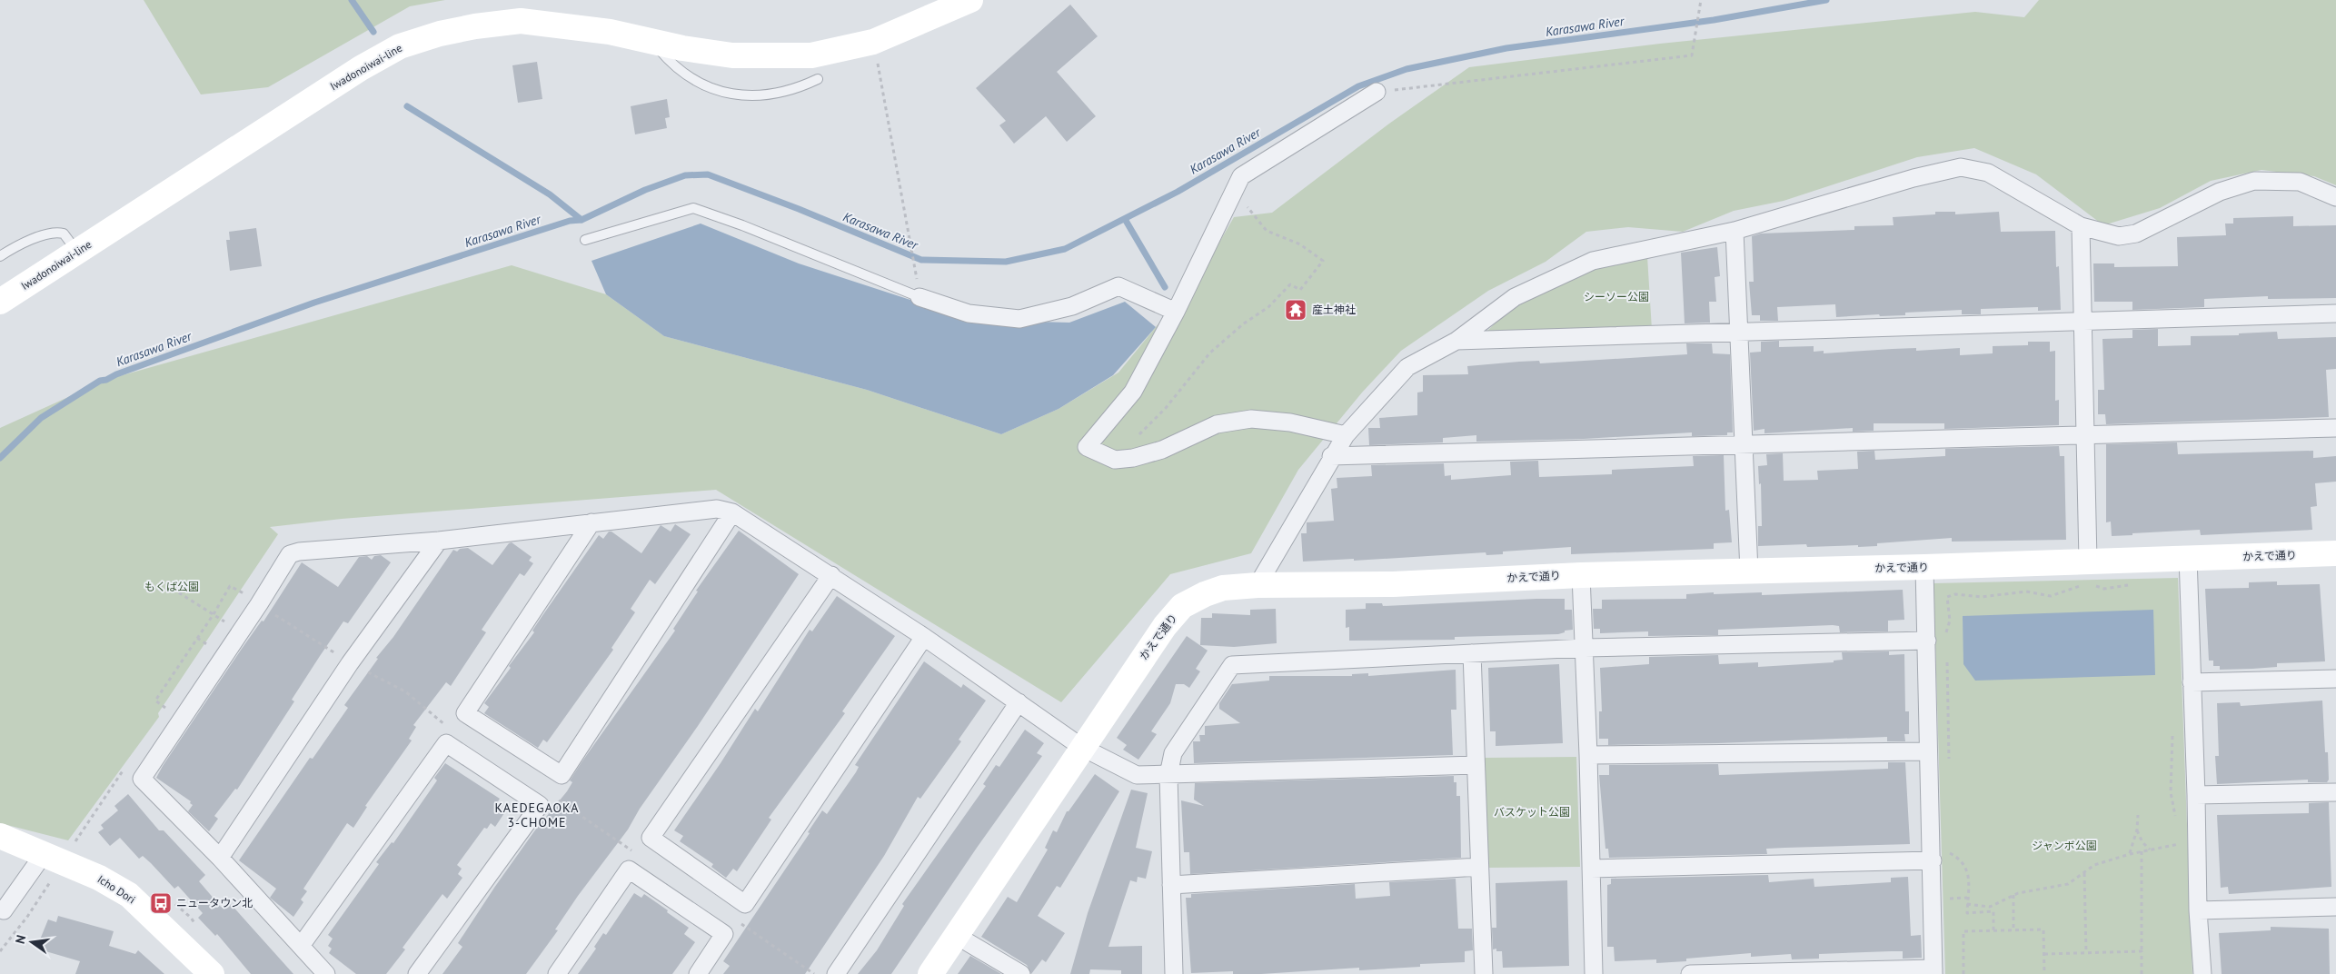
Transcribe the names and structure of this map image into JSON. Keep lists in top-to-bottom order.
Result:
{
  "streets": {
    "street": ["Iwadonoiwai-line", "かえで通り", "Icho Dori"]
  },
  "districts": ["KAEDEGAOKA 3-CHOME"],
  "water": ["Karasawa River"],
  "parks": [
    "シーソー公園",
    "もくば公園",
    "バスケット公園",
    "ジャンボ公園"
  ],
  "places": {
    "temple": ["産土神社"],
    "bus stop": ["ニュータウン北"]
  },
  "north": "left"
}
